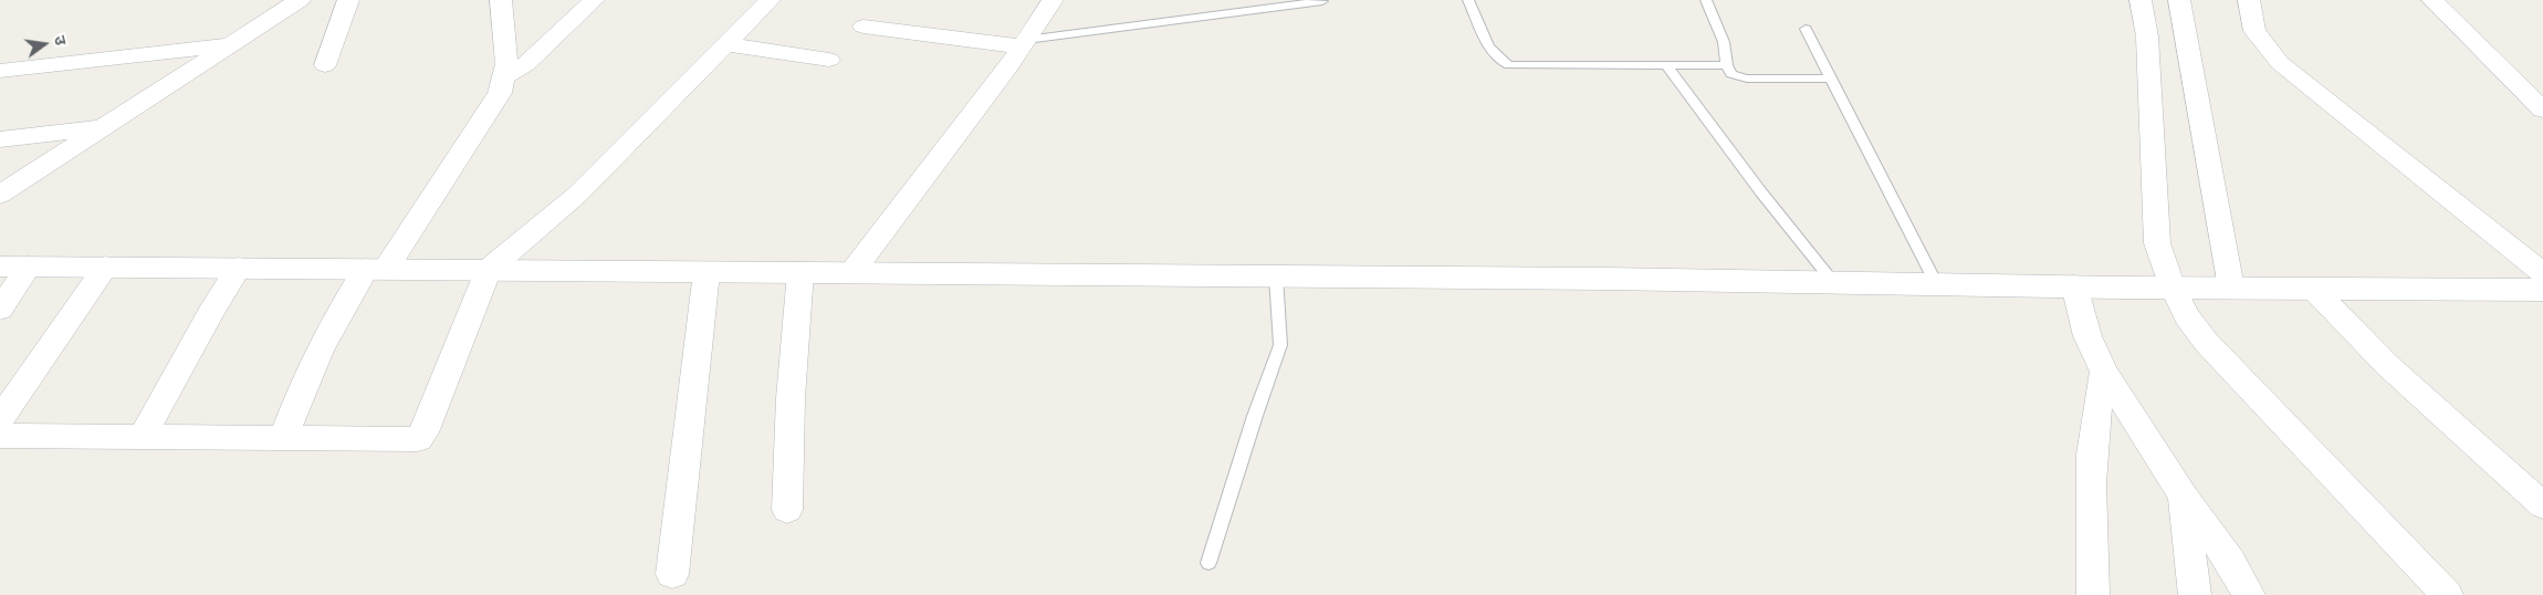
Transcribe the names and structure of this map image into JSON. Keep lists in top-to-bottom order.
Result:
{
  "north": "right"
}
